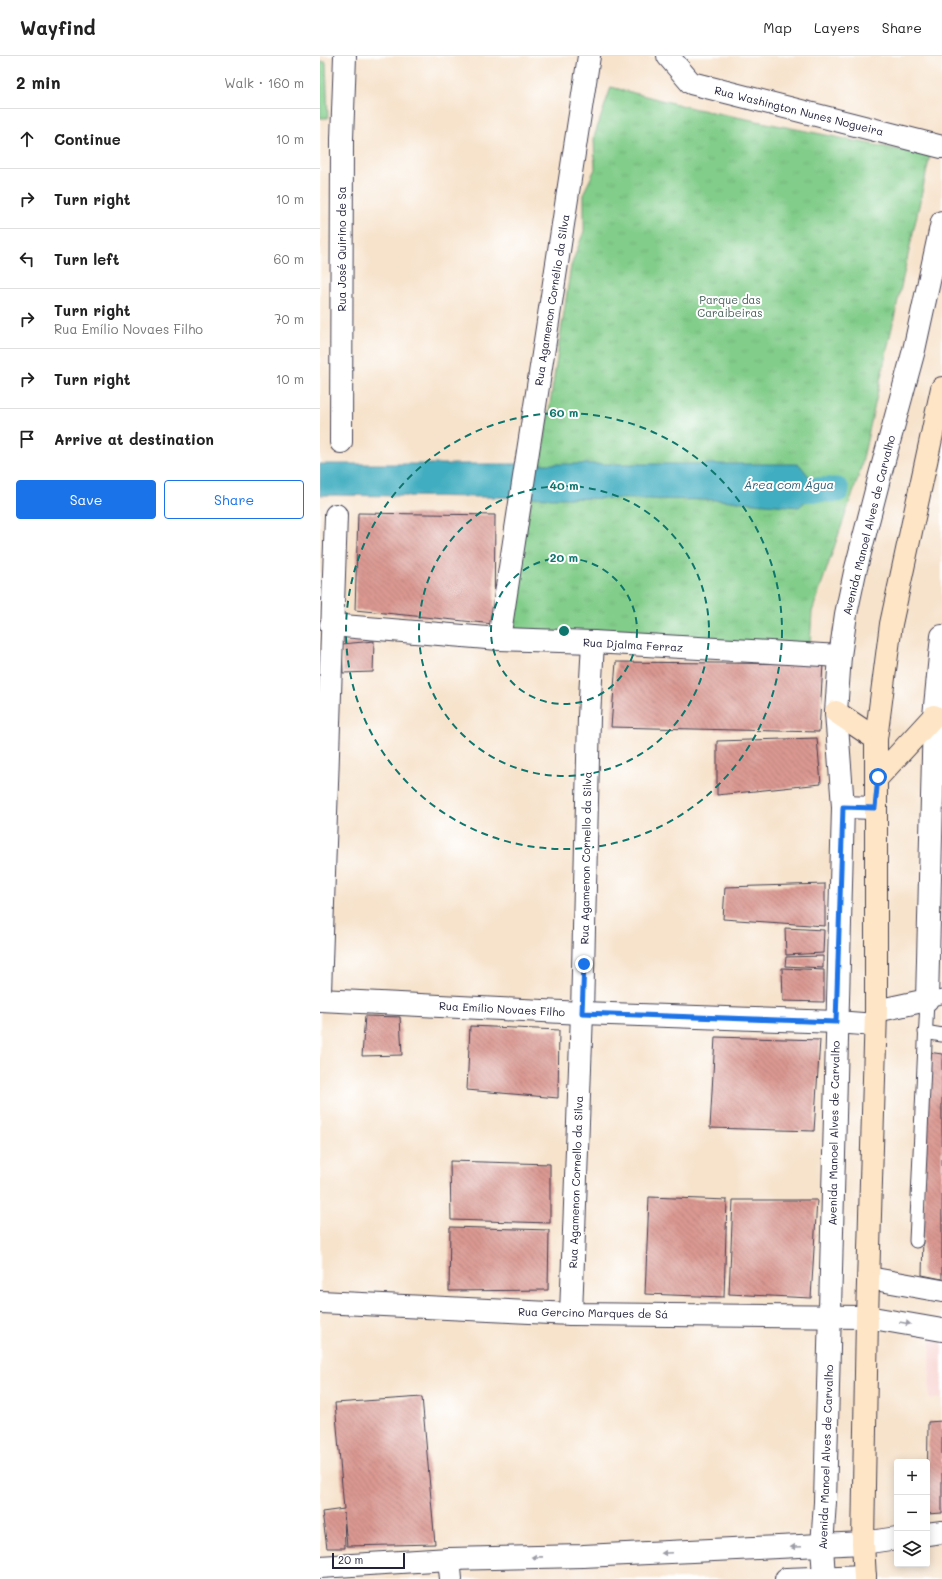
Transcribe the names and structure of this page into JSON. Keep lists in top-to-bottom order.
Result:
{
  "streets": {
    "street": [
      "Rua Washington Nunes Nogueira",
      "Rua José Quirino de Sa",
      "Rua Agamenon Cornélio da Silva",
      "Avenida Manoel Alves de Carvalho",
      "Rua Djalma Ferraz",
      "Rua Agamenon Cornello da Silva",
      "Rua Emílio Novaes Filho",
      "Rua Gercino Marques de Sá"
    ]
  },
  "crossings": [
    ["Rua Agamenon Cornélio da Silva", "Rua Djalma Ferraz"],
    ["Avenida Manoel Alves de Carvalho", "Rua Djalma Ferraz"],
    ["Avenida Manoel Alves de Carvalho", "Rua Emílio Novaes Filho"],
    ["Avenida Manoel Alves de Carvalho", "Rua Gercino Marques de Sá"],
    ["Rua Djalma Ferraz", "Rua Agamenon Cornello da Silva"],
    ["Rua Agamenon Cornello da Silva", "Rua Emílio Novaes Filho"],
    ["Rua Agamenon Cornello da Silva", "Rua Gercino Marques de Sá"]
  ],
  "water": ["Área com Água"],
  "parks": ["Parque das Caraibeiras"],
  "scale_bar": "20 m",
  "page": {
    "header": "Wayfind",
    "nav": ["Map", "Layers", "Share"],
    "heading": ["2 min", "Walk · 160 m"],
    "list": [
      ["Continue", "10 m"],
      ["Turn right", "10 m"],
      ["Turn left", "60 m"],
      ["Turn right", "Rua Emílio Novaes Filho", "70 m"],
      ["Turn right", "10 m"],
      "Arrive at destination"
    ],
    "buttons": ["Save", "Share"],
    "map_buttons": ["+", "−"],
    "scale": "20 m"
  },
  "rings": ["60 m", "40 m", "20 m"]
}
